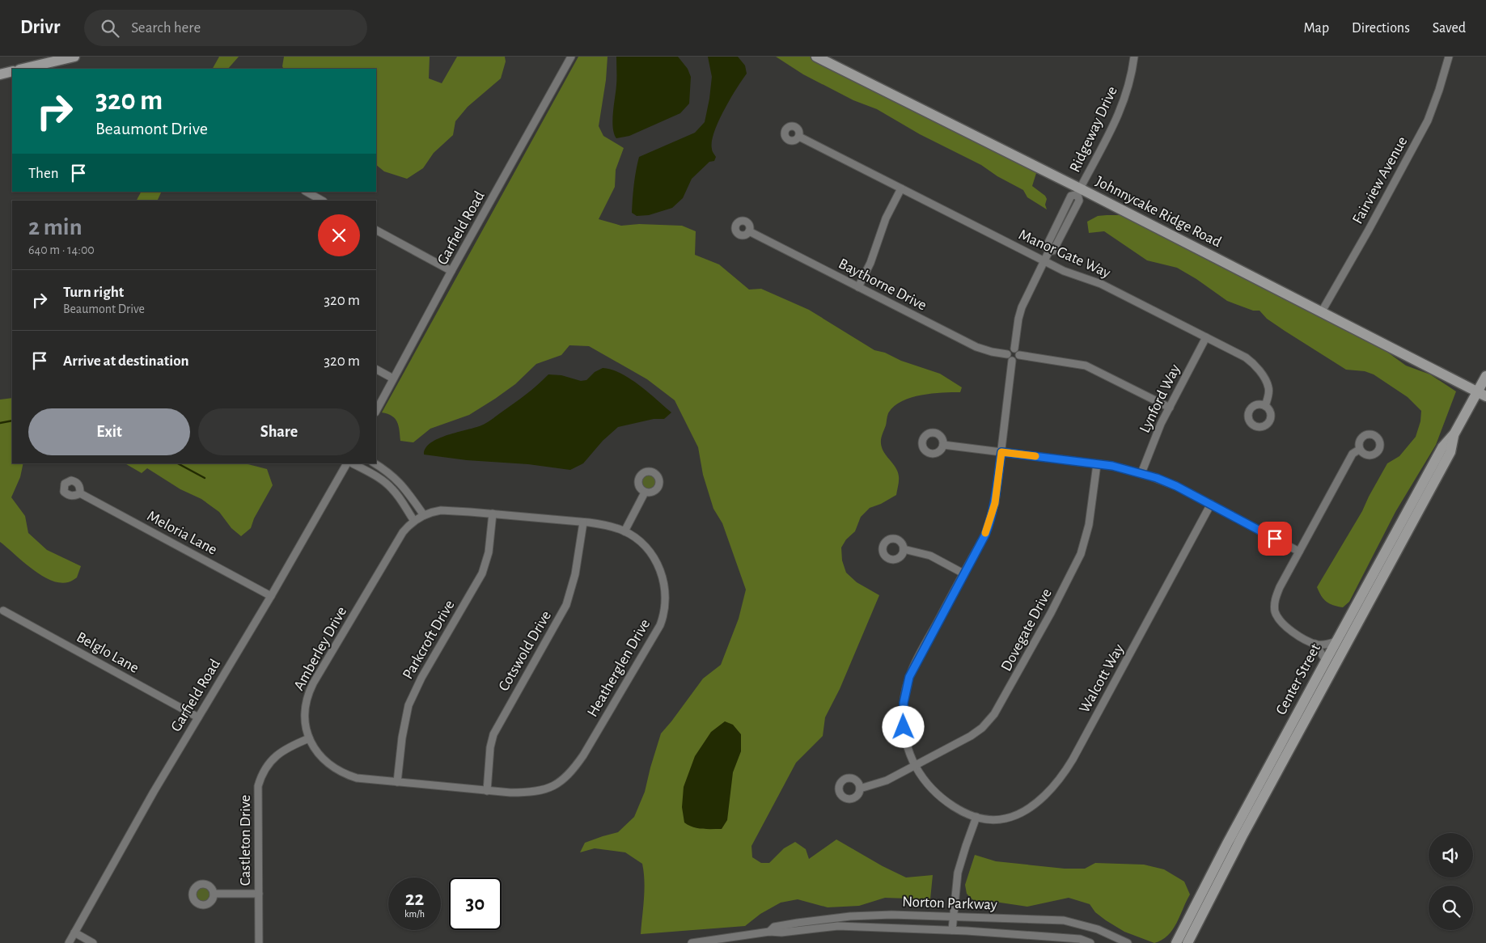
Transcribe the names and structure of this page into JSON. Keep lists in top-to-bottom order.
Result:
{
  "streets": {
    "main road": ["Johnnycake Ridge Road", "Center Street"],
    "street": [
      "Ridgeway Drive",
      "Fairview Avenue",
      "Garfield Road",
      "Manor Gate Way",
      "Baythorne Drive",
      "Lynford Way",
      "Meloria Lane",
      "Dovegate Drive",
      "Parkcroft Drive",
      "Amberley Drive",
      "Cotswold Drive",
      "Belglo Lane",
      "Heatherglen Drive",
      "Walcott Way",
      "Castleton Drive",
      "Norton Parkway"
    ]
  },
  "crossings": [
    ["Ridgeway Drive", "Johnnycake Ridge Road"],
    ["Ridgeway Drive", "Manor Gate Way"],
    ["Fairview Avenue", "Johnnycake Ridge Road"],
    ["Johnnycake Ridge Road", "Center Street"],
    ["Garfield Road", "Meloria Lane"],
    ["Garfield Road", "Belglo Lane"],
    ["Manor Gate Way", "Lynford Way"],
    ["Baythorne Drive", "Walcott Way"],
    ["Dovegate Drive", "Walcott Way"],
    ["Parkcroft Drive", "Amberley Drive"],
    ["Parkcroft Drive", "Heatherglen Drive"],
    ["Amberley Drive", "Cotswold Drive"],
    ["Amberley Drive", "Heatherglen Drive"],
    ["Amberley Drive", "Castleton Drive"],
    ["Cotswold Drive", "Heatherglen Drive"]
  ],
  "page": {
    "header": "Drivr",
    "search": "Search here",
    "nav": ["Map", "Directions", "Saved"],
    "turn": ["320 m", "Beaumont Drive"],
    "then": "Then",
    "heading": ["2 min", "640 m · 14:00"],
    "list": [
      {
        "name": "Turn right",
        "note": "Beaumont Drive",
        "value": "320 m"
      },
      {
        "name": "Arrive at destination",
        "value": "320 m"
      }
    ],
    "buttons": ["Exit", "Share"],
    "speed": "22 km/h",
    "limit": "30"
  }
}
